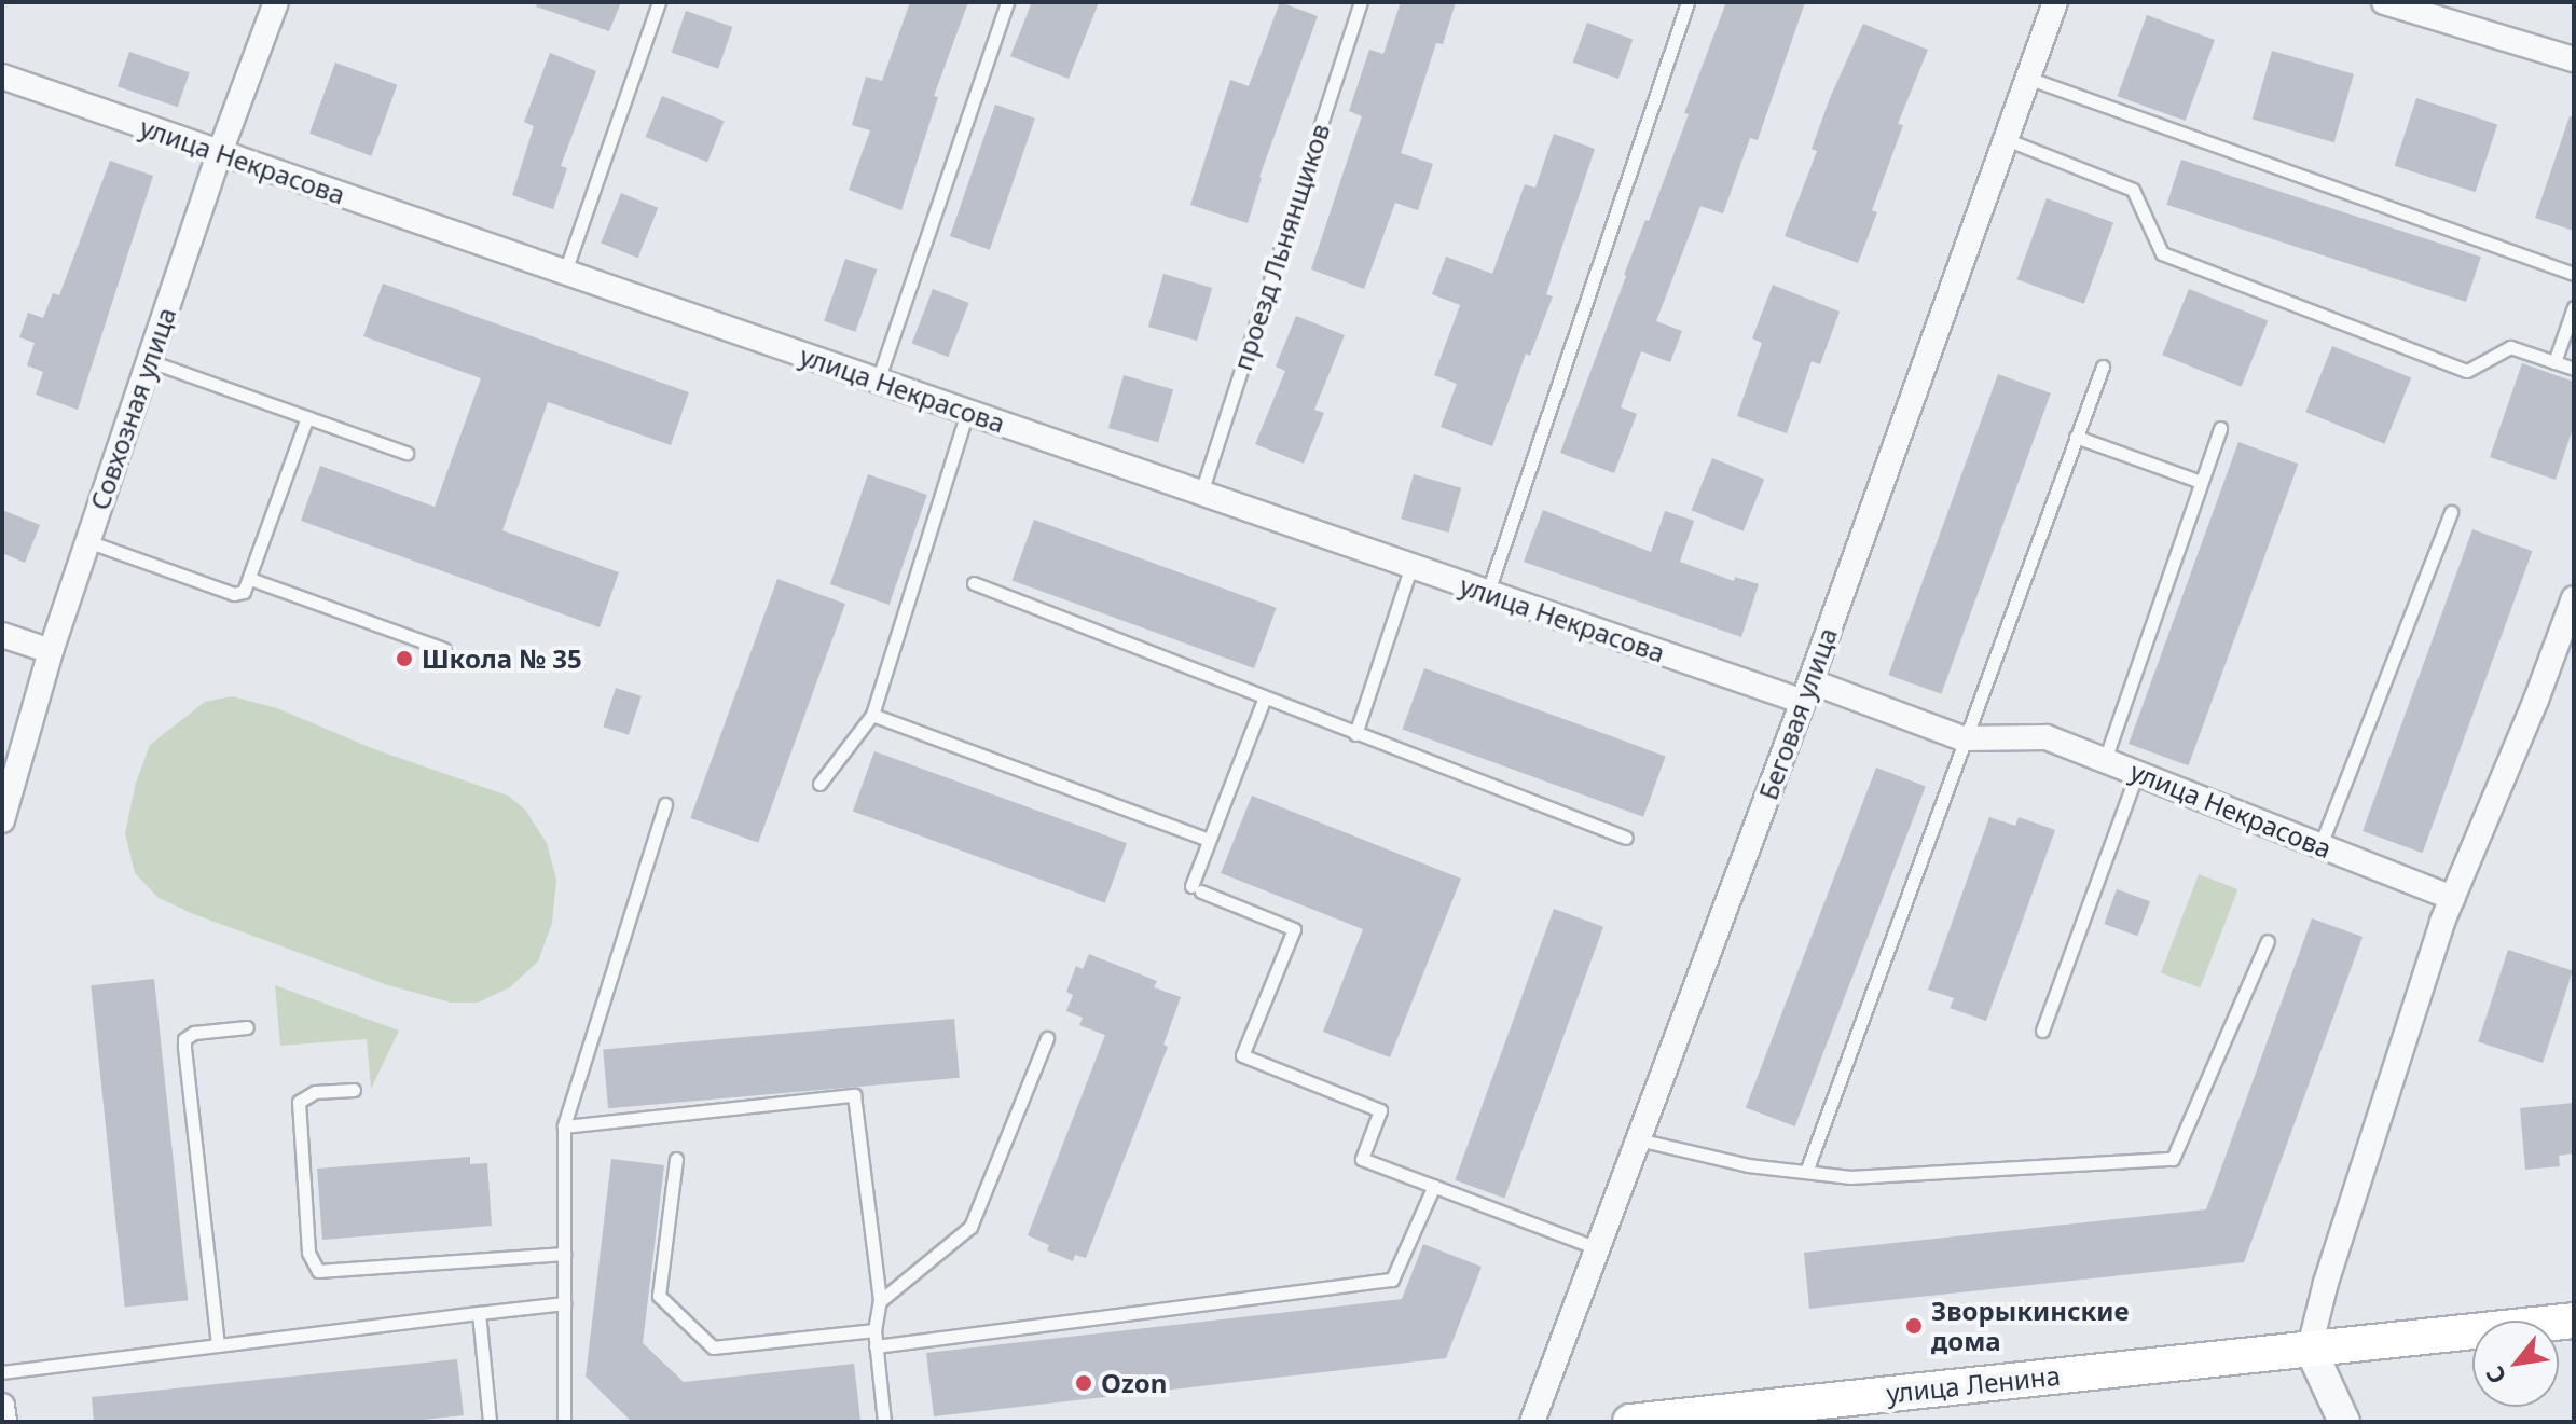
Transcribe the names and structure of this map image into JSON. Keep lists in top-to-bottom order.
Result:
{
  "streets": {
    "main road": ["улица Ленина"],
    "street": ["улица Некрасова", "Совхозная улица", "Беговая улица"],
    "lane": ["проезд Льнянщиков"]
  },
  "crossings": [
    ["улица Некрасова", "проезд Льнянщиков"],
    ["улица Некрасова", "Совхозная улица"],
    ["улица Некрасова", "Беговая улица"]
  ],
  "places": ["Школа № 35", "Зворыкинские дома", "Ozon"],
  "north": "bottom left"
}
